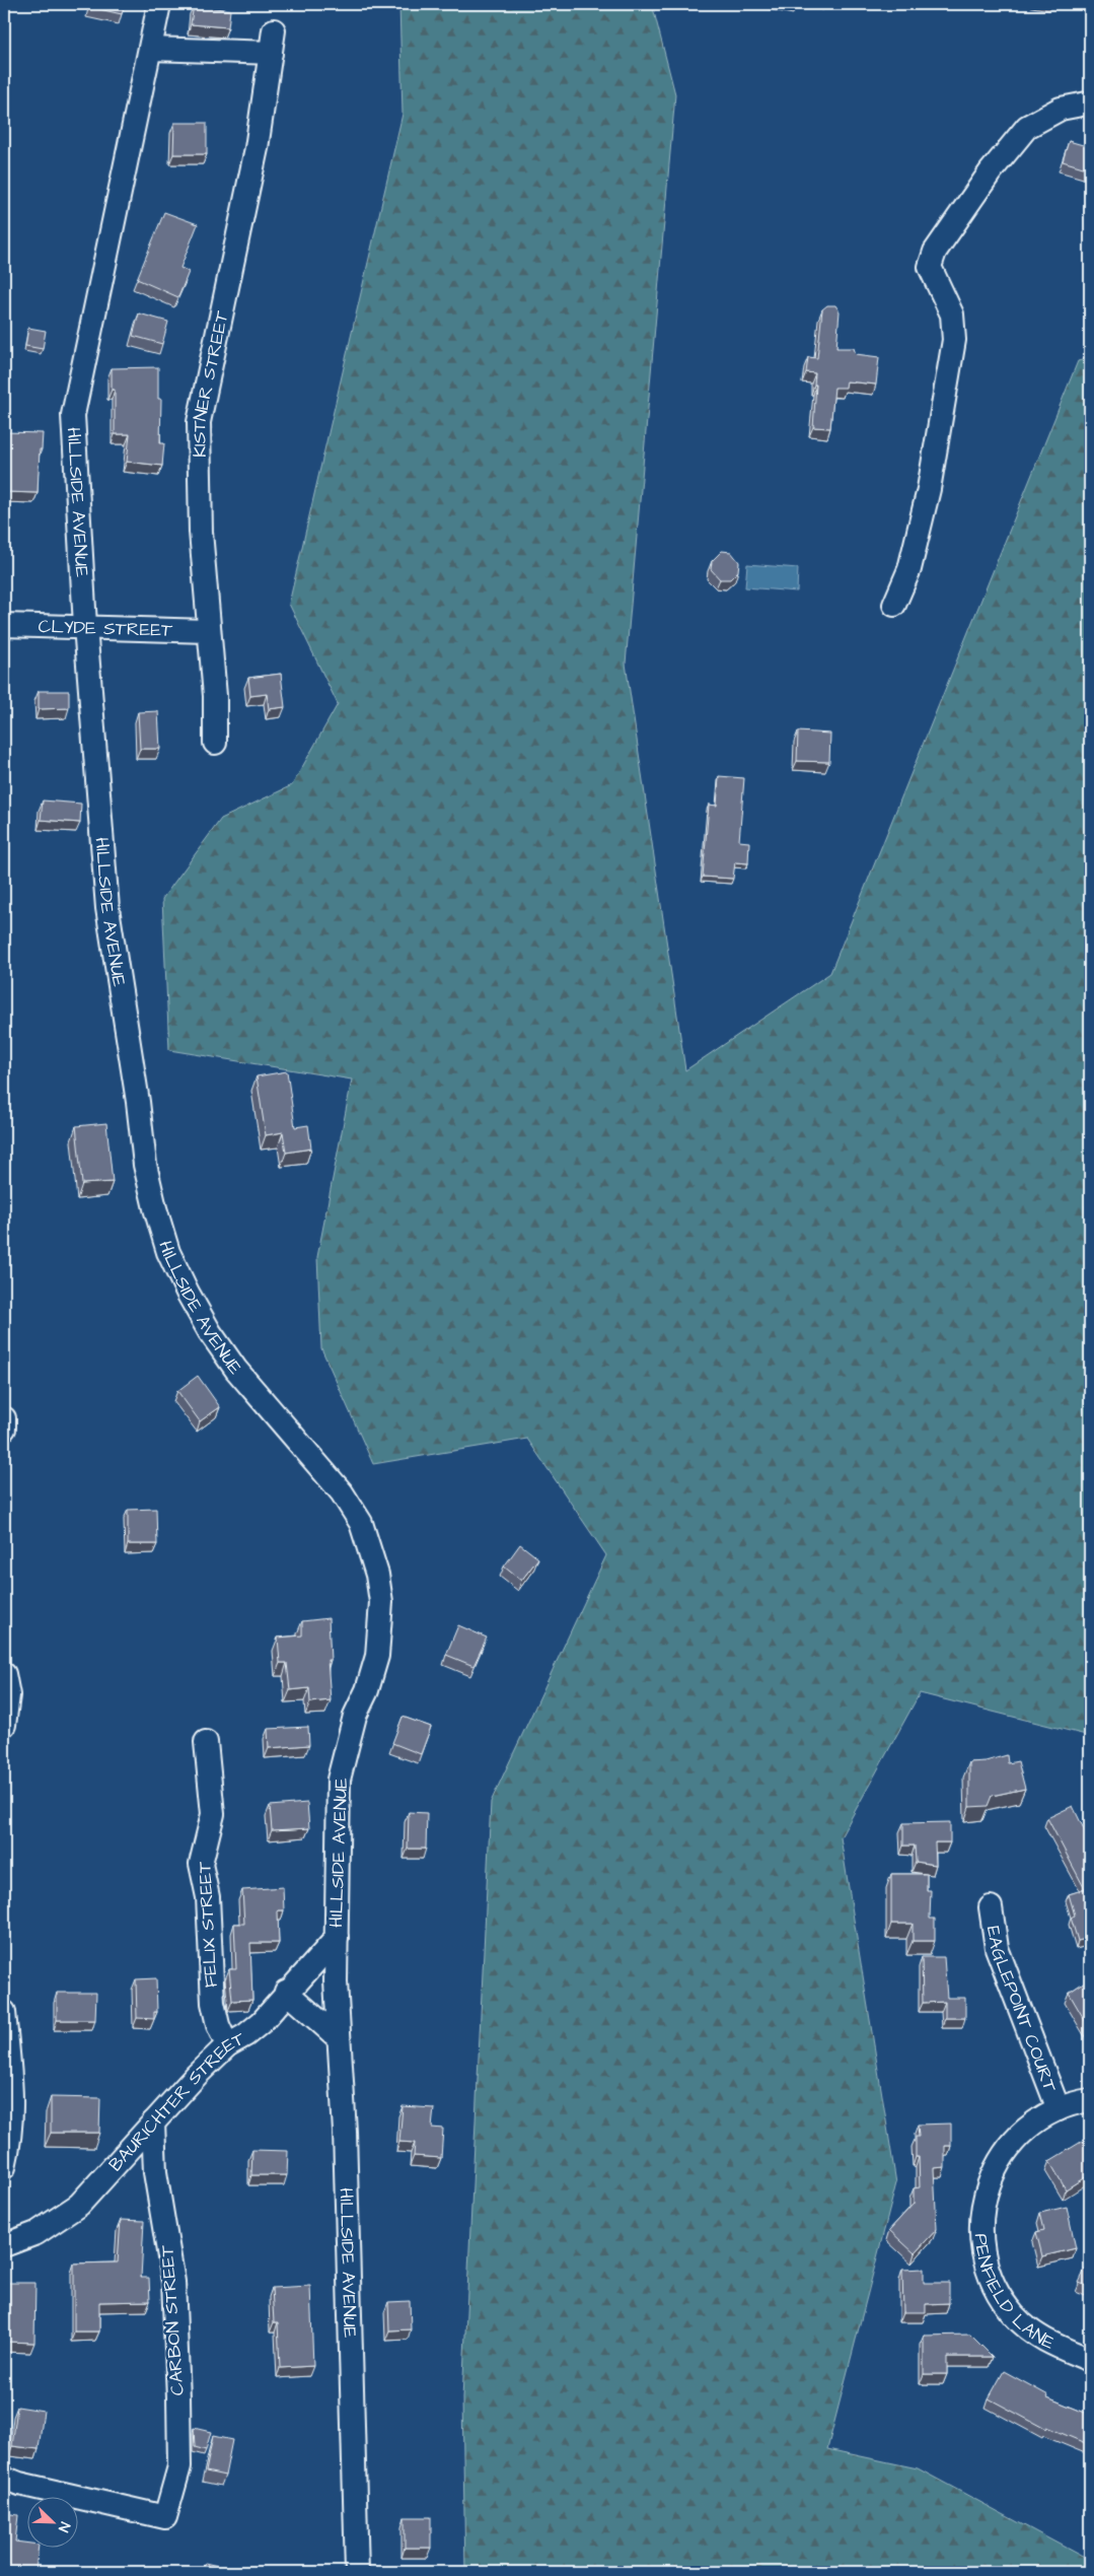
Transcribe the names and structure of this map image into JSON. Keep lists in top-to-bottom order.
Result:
{
  "streets": {
    "street": [
      "KISTNER STREET",
      "HILLSIDE AVENUE",
      "CLYDE STREET",
      "FELIX STREET",
      "EAGLEPOINT COURT",
      "BAURICHTER STREET",
      "PENFIELD LANE",
      "CARBON STREET"
    ]
  },
  "crossings": [
    ["KISTNER STREET", "CLYDE STREET"],
    ["HILLSIDE AVENUE", "CLYDE STREET"],
    ["HILLSIDE AVENUE", "BAURICHTER STREET"],
    ["FELIX STREET", "BAURICHTER STREET"],
    ["EAGLEPOINT COURT", "PENFIELD LANE"],
    ["BAURICHTER STREET", "CARBON STREET"]
  ],
  "north": "bottom right"
}
